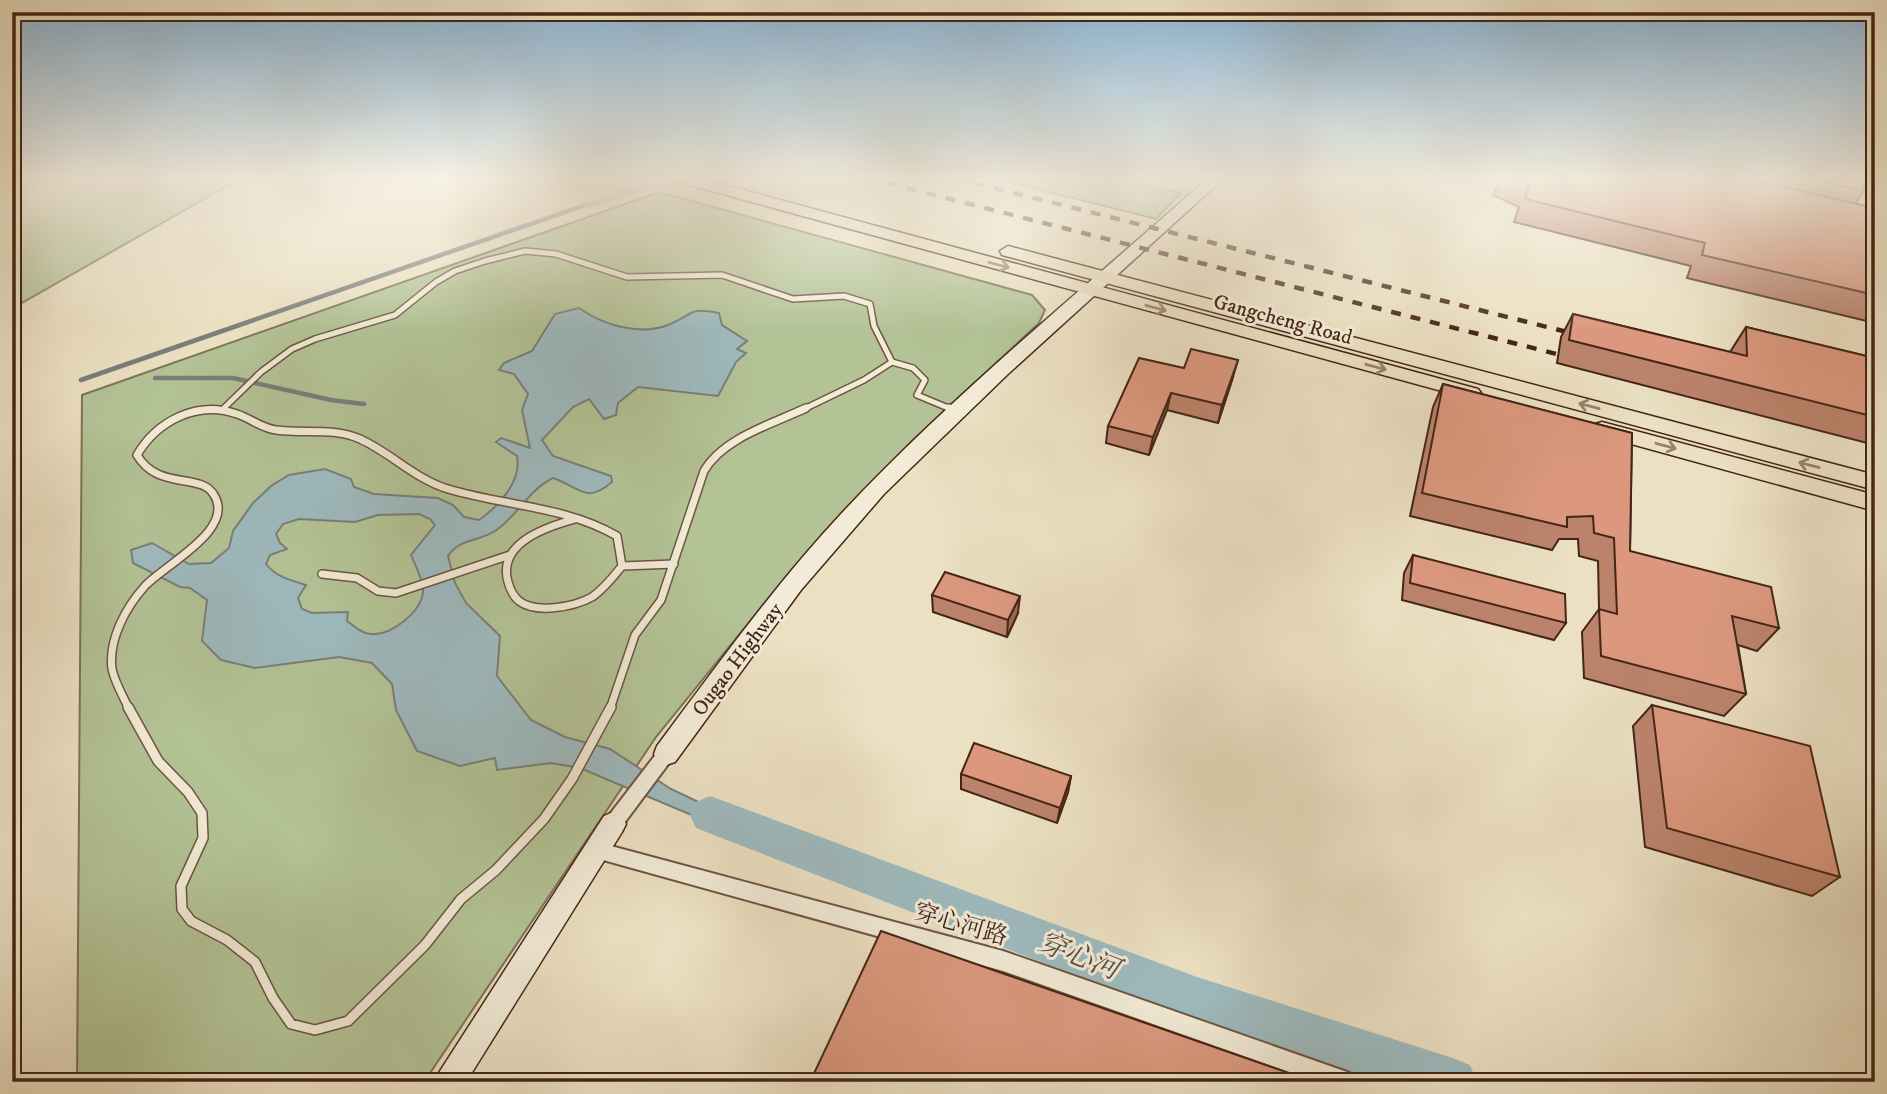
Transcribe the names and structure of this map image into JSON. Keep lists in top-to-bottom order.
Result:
{
  "streets": {
    "main road": ["Gangcheng Road"],
    "street": ["Ougao Highway", "穿心河路"]
  },
  "crossings": [
    ["Gangcheng Road", "Ougao Highway"],
    ["Ougao Highway", "穿心河路"]
  ],
  "water": ["穿心河"]
}
